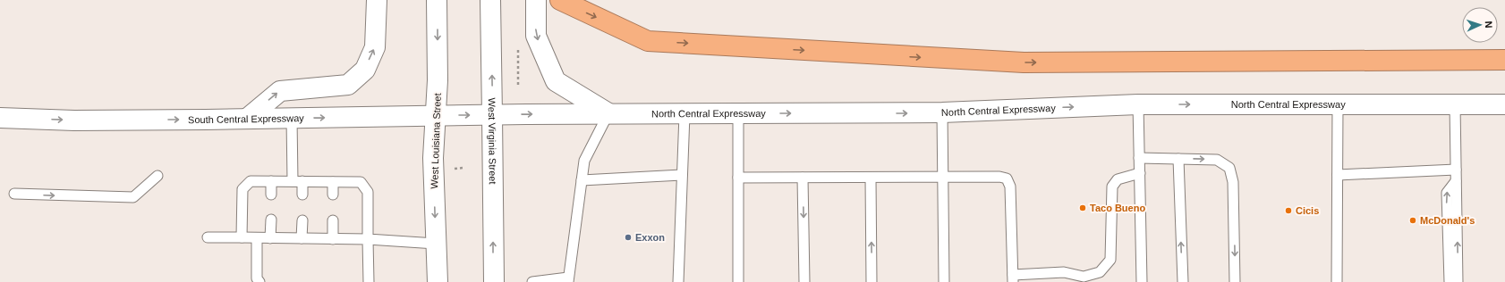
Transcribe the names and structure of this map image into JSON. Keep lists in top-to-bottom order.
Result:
{
  "streets": {
    "main road": [
      "North Central Expressway",
      "South Central Expressway",
      "West Louisiana Street",
      "West Virginia Street"
    ]
  },
  "crossings": [
    ["North Central Expressway", "South Central Expressway"],
    ["North Central Expressway", "West Virginia Street"],
    ["South Central Expressway", "West Louisiana Street"],
    ["South Central Expressway", "West Virginia Street"]
  ],
  "one_way": [
    "North Central Expressway",
    "South Central Expressway",
    "West Louisiana Street",
    "West Virginia Street"
  ],
  "places": [
    "Taco Bueno",
    "Cicis",
    "McDonald's",
    "Exxon"
  ],
  "north": "right"
}
